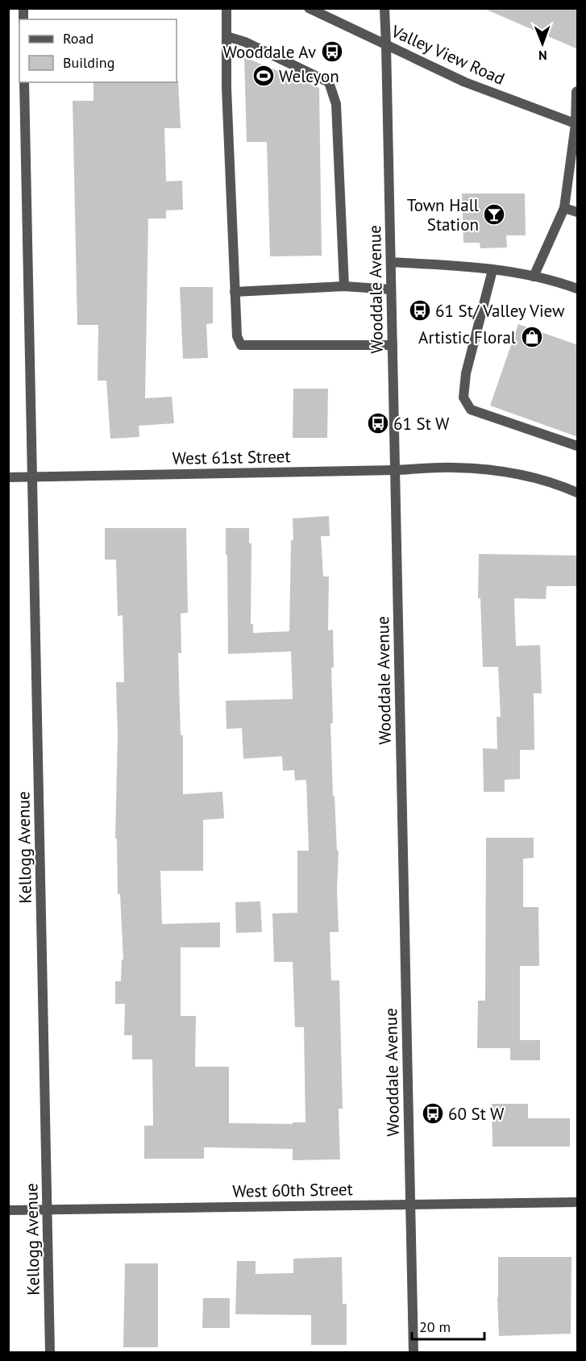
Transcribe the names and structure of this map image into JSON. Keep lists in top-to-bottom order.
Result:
{
  "streets": {
    "street": [
      "Valley View Road",
      "Wooddale Avenue",
      "West 61st Street",
      "Kellogg Avenue",
      "West 60th Street"
    ]
  },
  "crossings": [
    ["Valley View Road", "Wooddale Avenue"],
    ["Wooddale Avenue", "West 61st Street"],
    ["Wooddale Avenue", "West 60th Street"],
    ["West 61st Street", "Kellogg Avenue"],
    ["Kellogg Avenue", "West 60th Street"]
  ],
  "places": {
    "bus stop": [
      "Wooddale Av",
      "61 St/ Valley View",
      "61 St W",
      "60 St W"
    ],
    "sports": ["Welcyon"],
    "bar": ["Town Hall Station"],
    "shop": ["Artistic Floral"]
  },
  "legend": ["Road", "Building"],
  "scale_bar": "20 m",
  "north": "bottom"
}
